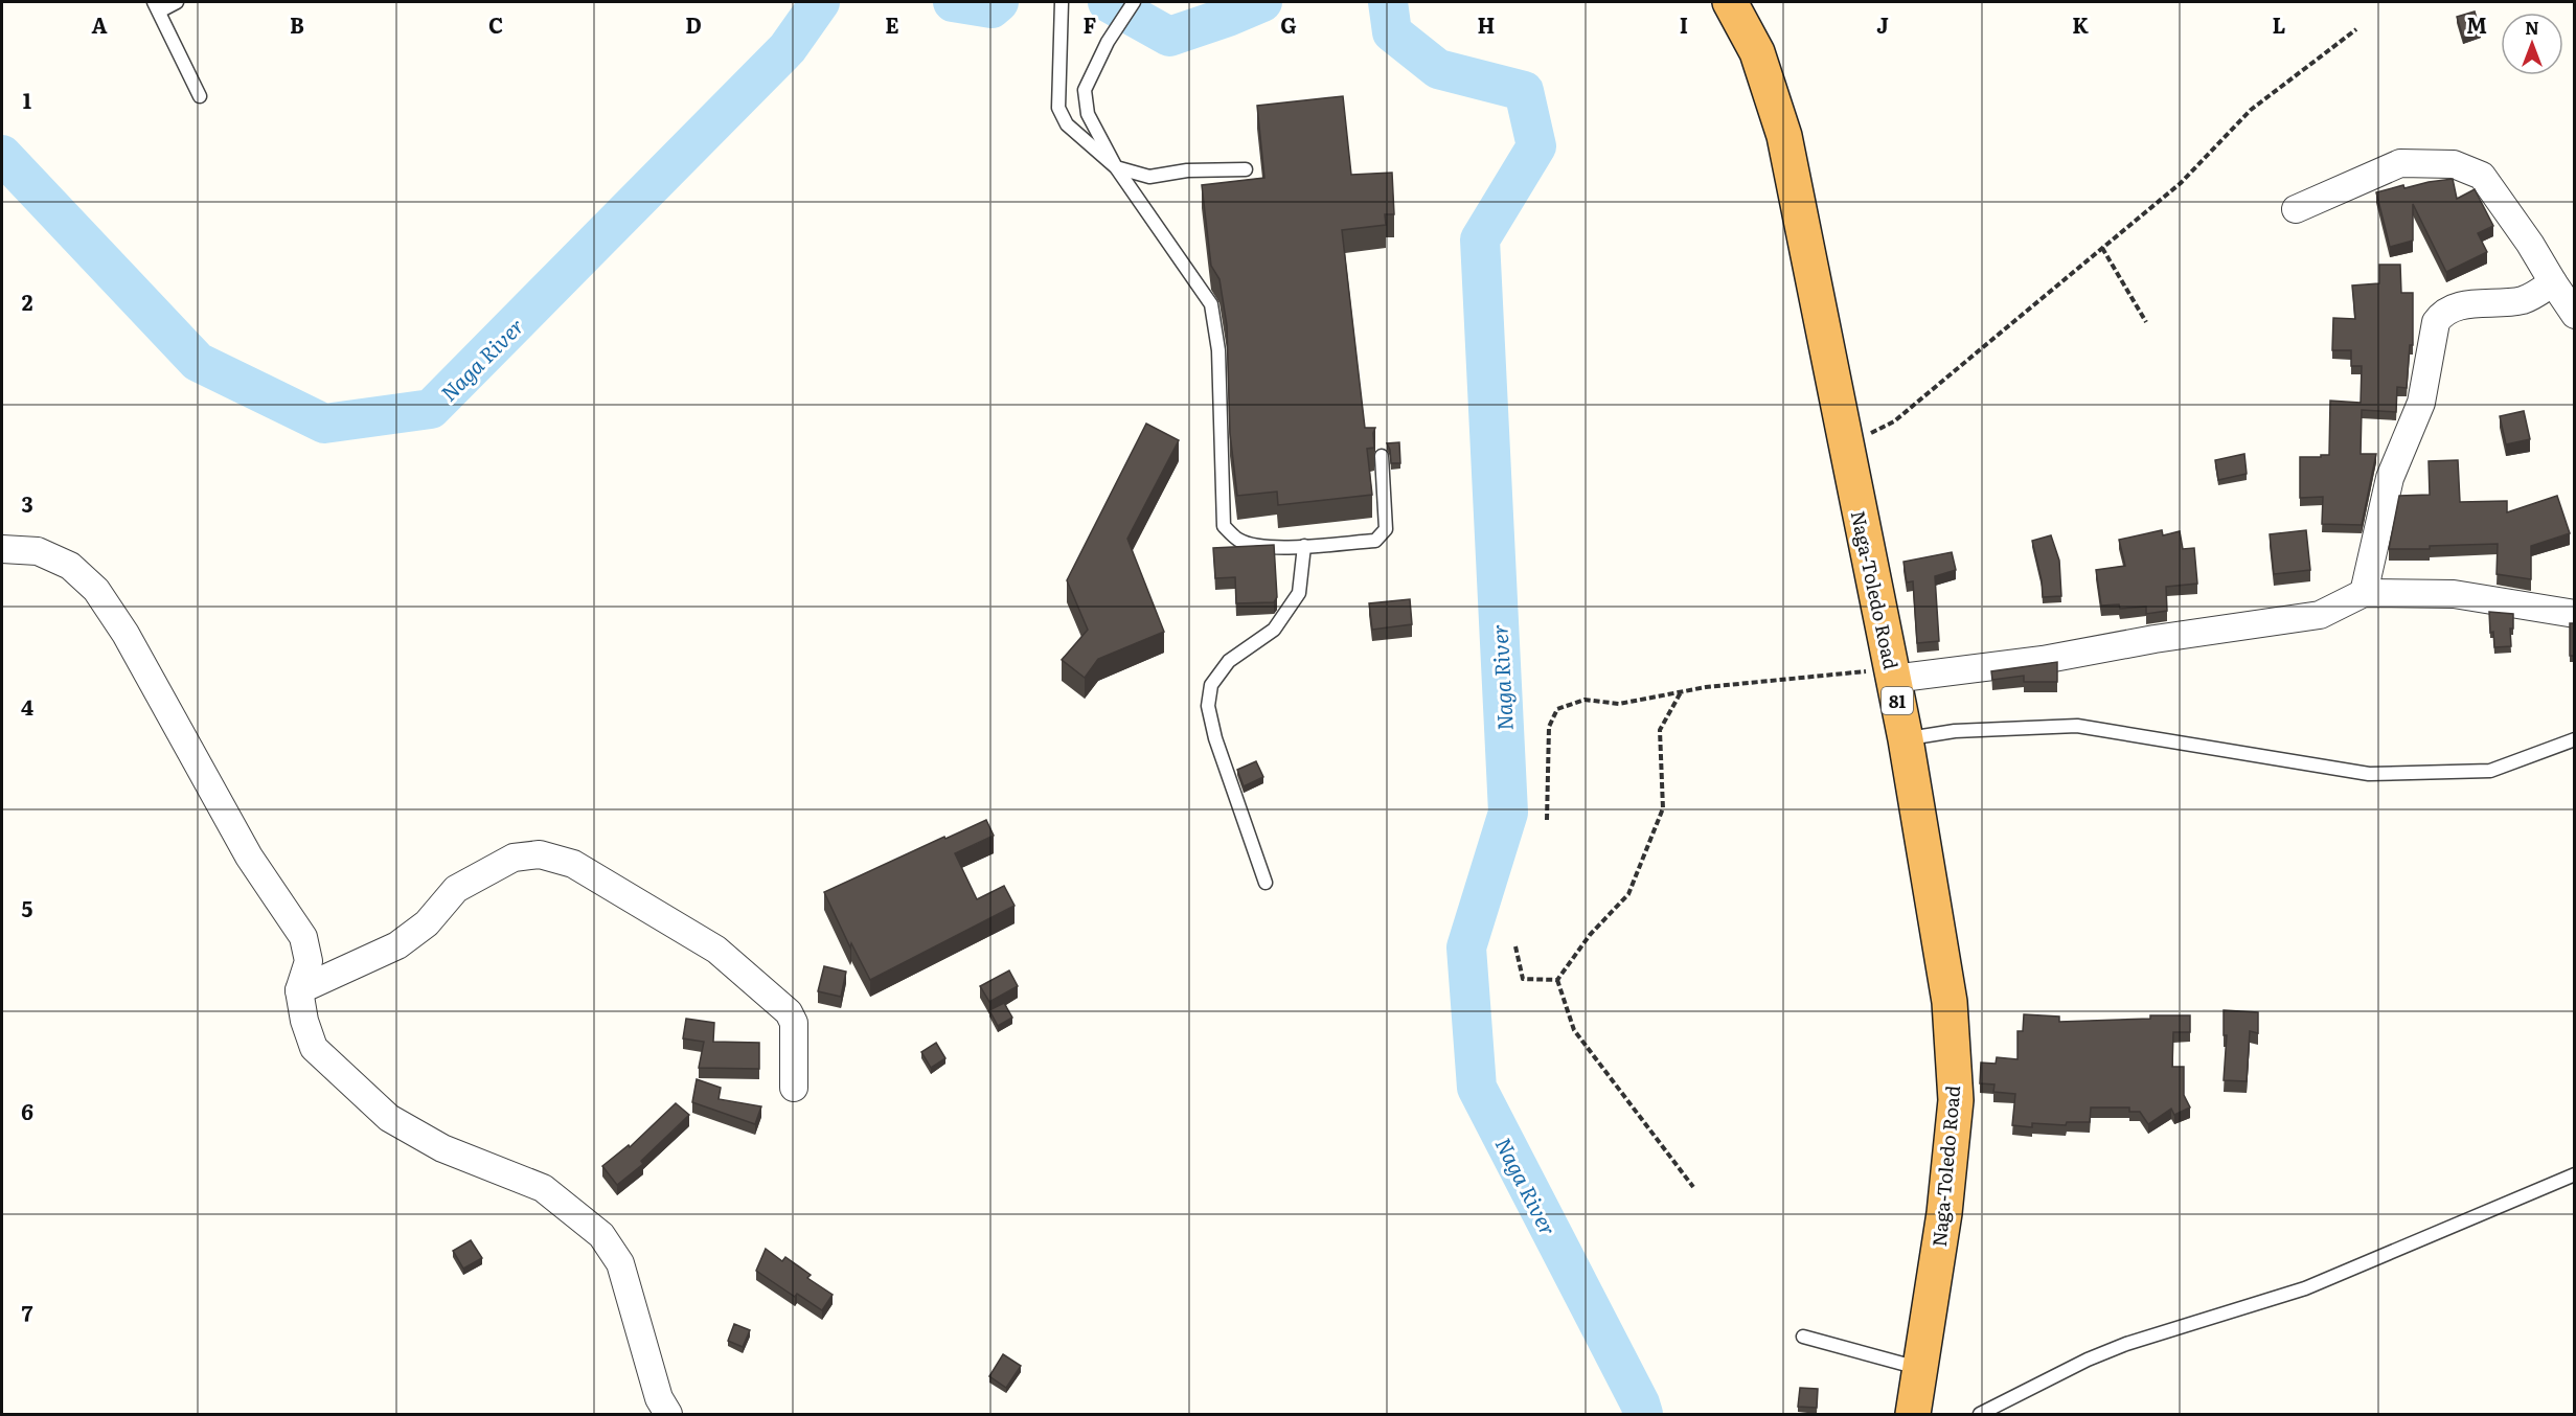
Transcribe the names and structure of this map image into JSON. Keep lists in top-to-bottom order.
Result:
{
  "streets": {
    "highway": ["Naga-Toledo Road", "81"]
  },
  "water": ["Naga River"],
  "north": "top",
  "grid": {
    "columns": [
      "A",
      "B",
      "C",
      "D",
      "E",
      "F",
      "G",
      "H",
      "I",
      "J",
      "K",
      "L",
      "M"
    ],
    "rows": [
      "1",
      "2",
      "3",
      "4",
      "5",
      "6",
      "7"
    ]
  }
}
